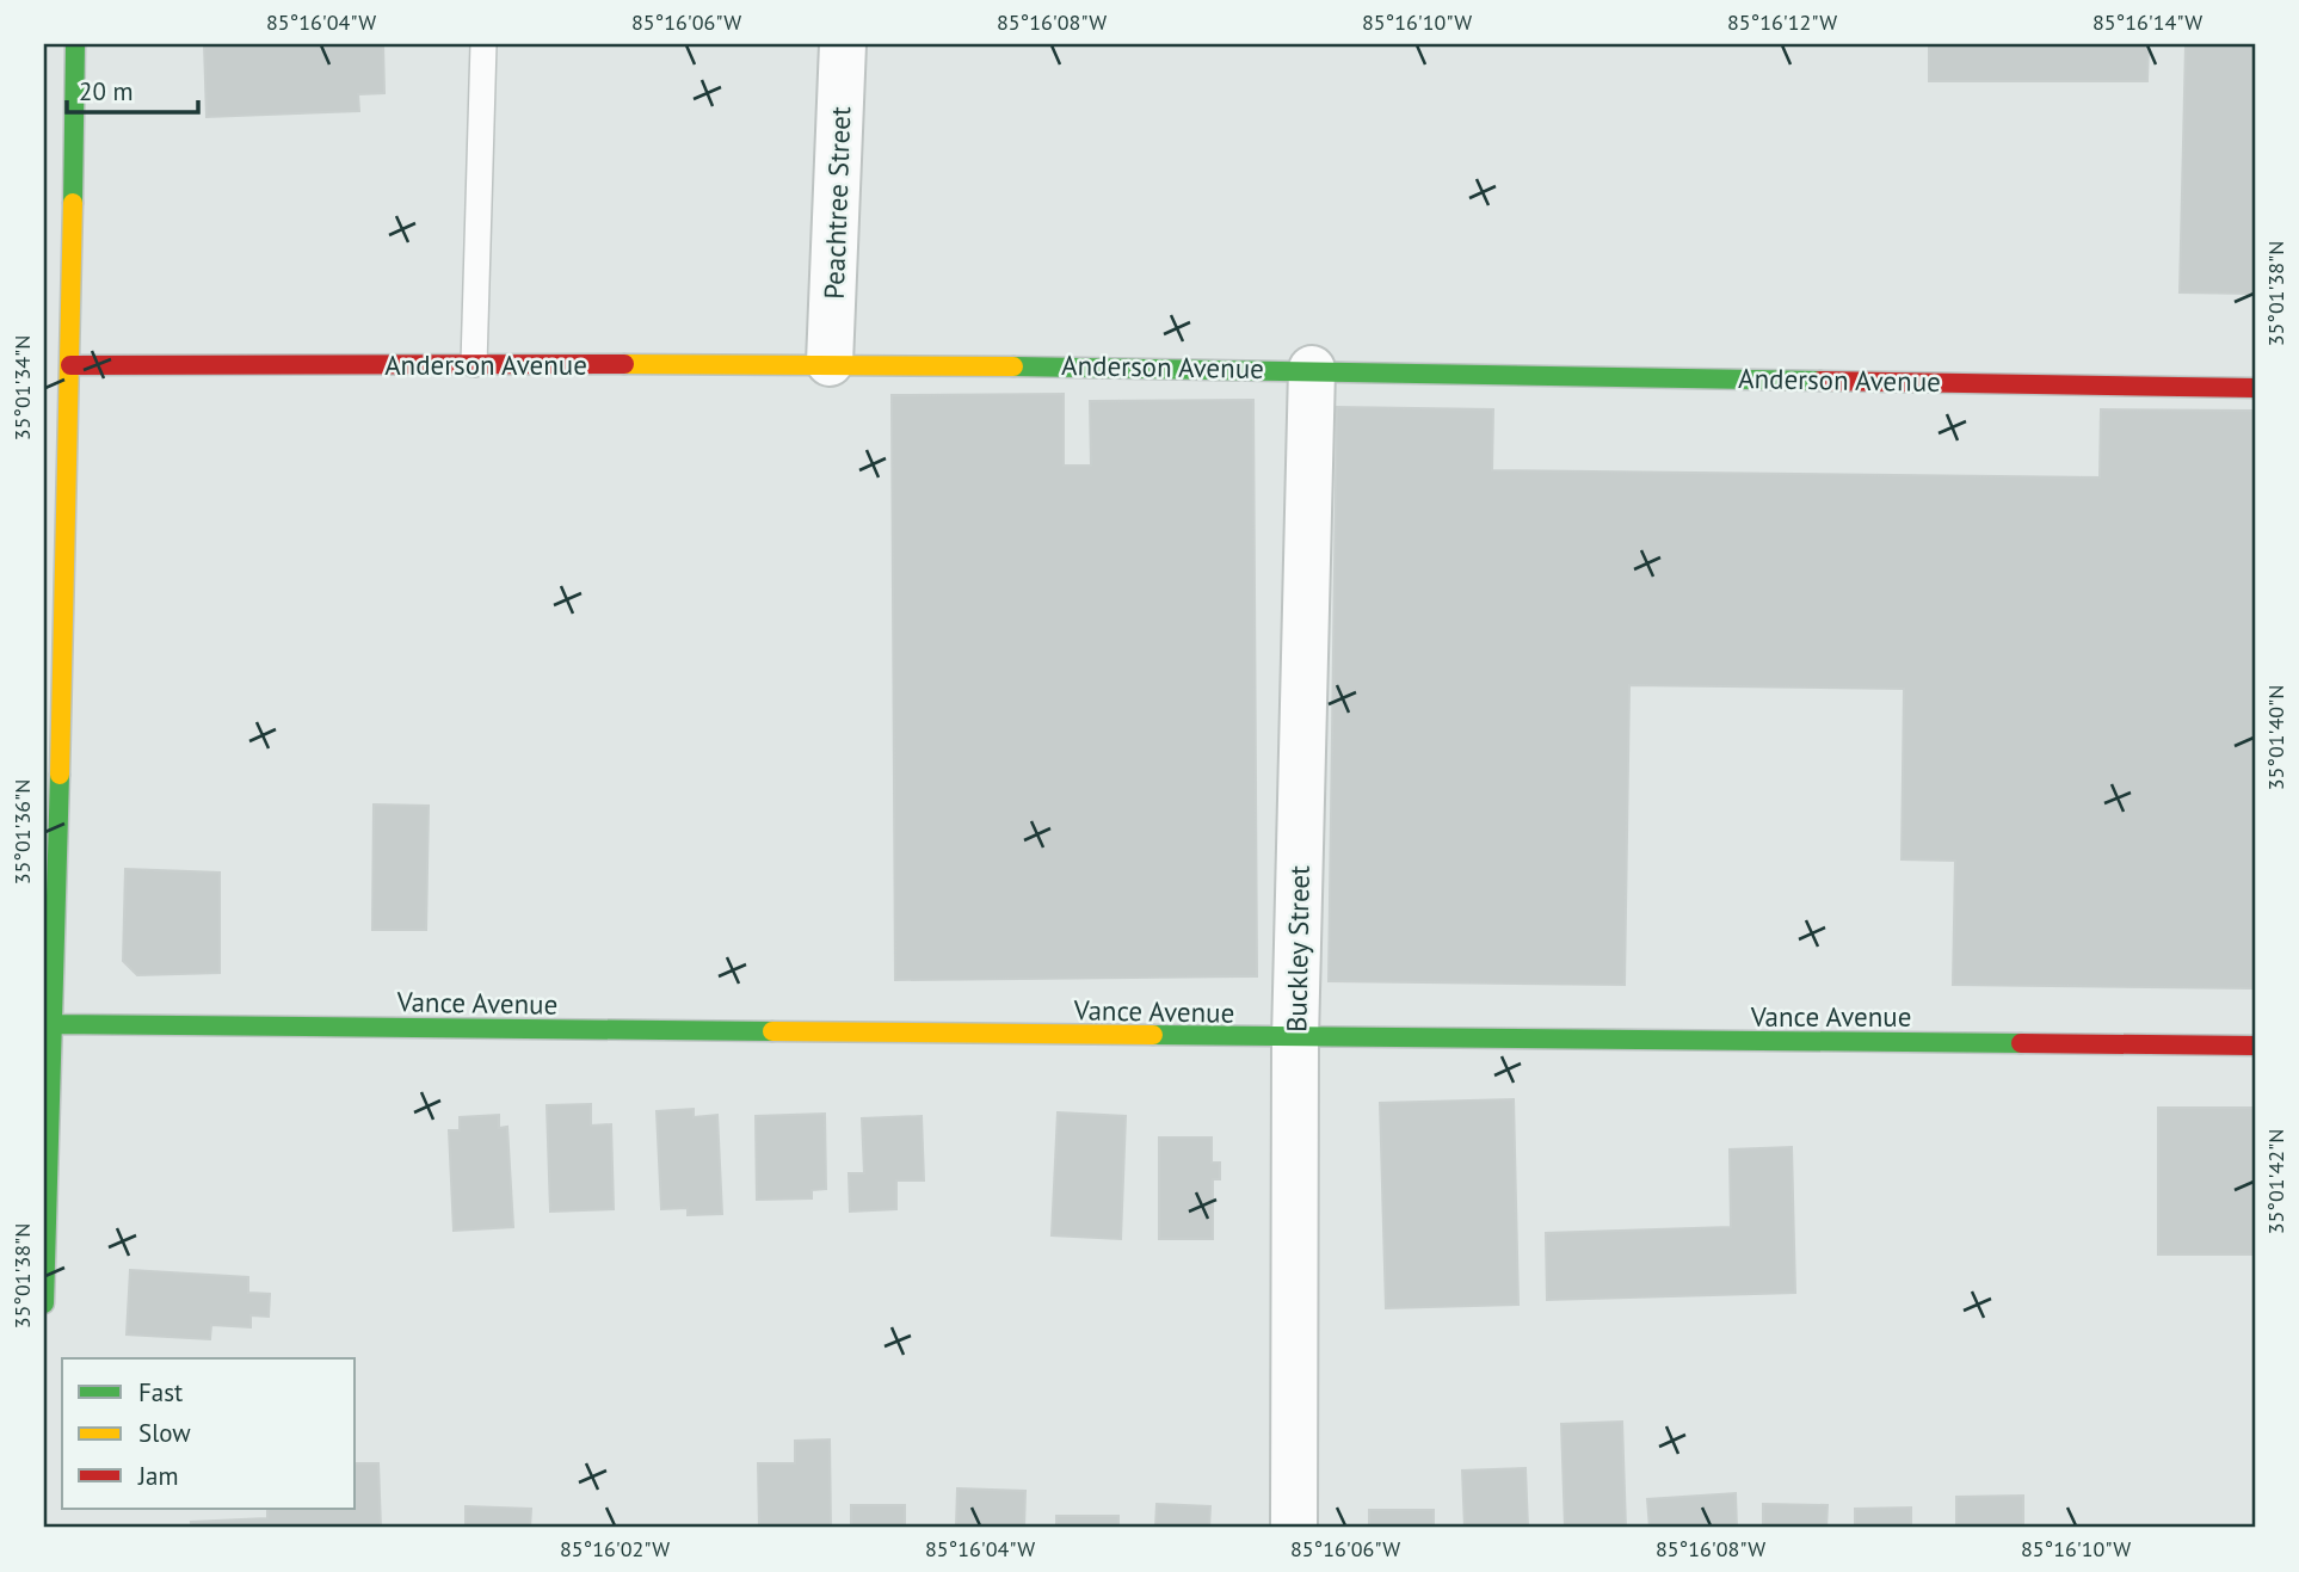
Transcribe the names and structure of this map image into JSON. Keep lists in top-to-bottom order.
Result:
{
  "streets": {
    "street": [
      "Peachtree Street",
      "Anderson Avenue",
      "Buckley Street",
      "Vance Avenue"
    ]
  },
  "crossings": [
    ["Peachtree Street", "Anderson Avenue"],
    ["Anderson Avenue", "Buckley Street"],
    ["Buckley Street", "Vance Avenue"]
  ],
  "legend": ["Fast", "Slow", "Jam"],
  "scale_bar": "20 m",
  "coordinates": [
    "85°16'04\"W",
    "85°16'06\"W",
    "85°16'08\"W",
    "85°16'10\"W",
    "85°16'12\"W",
    "85°16'14\"W",
    "35°01'38\"N",
    "35°01'34\"N",
    "35°01'40\"N",
    "35°01'36\"N",
    "35°01'42\"N",
    "85°16'02\"W"
  ]
}
